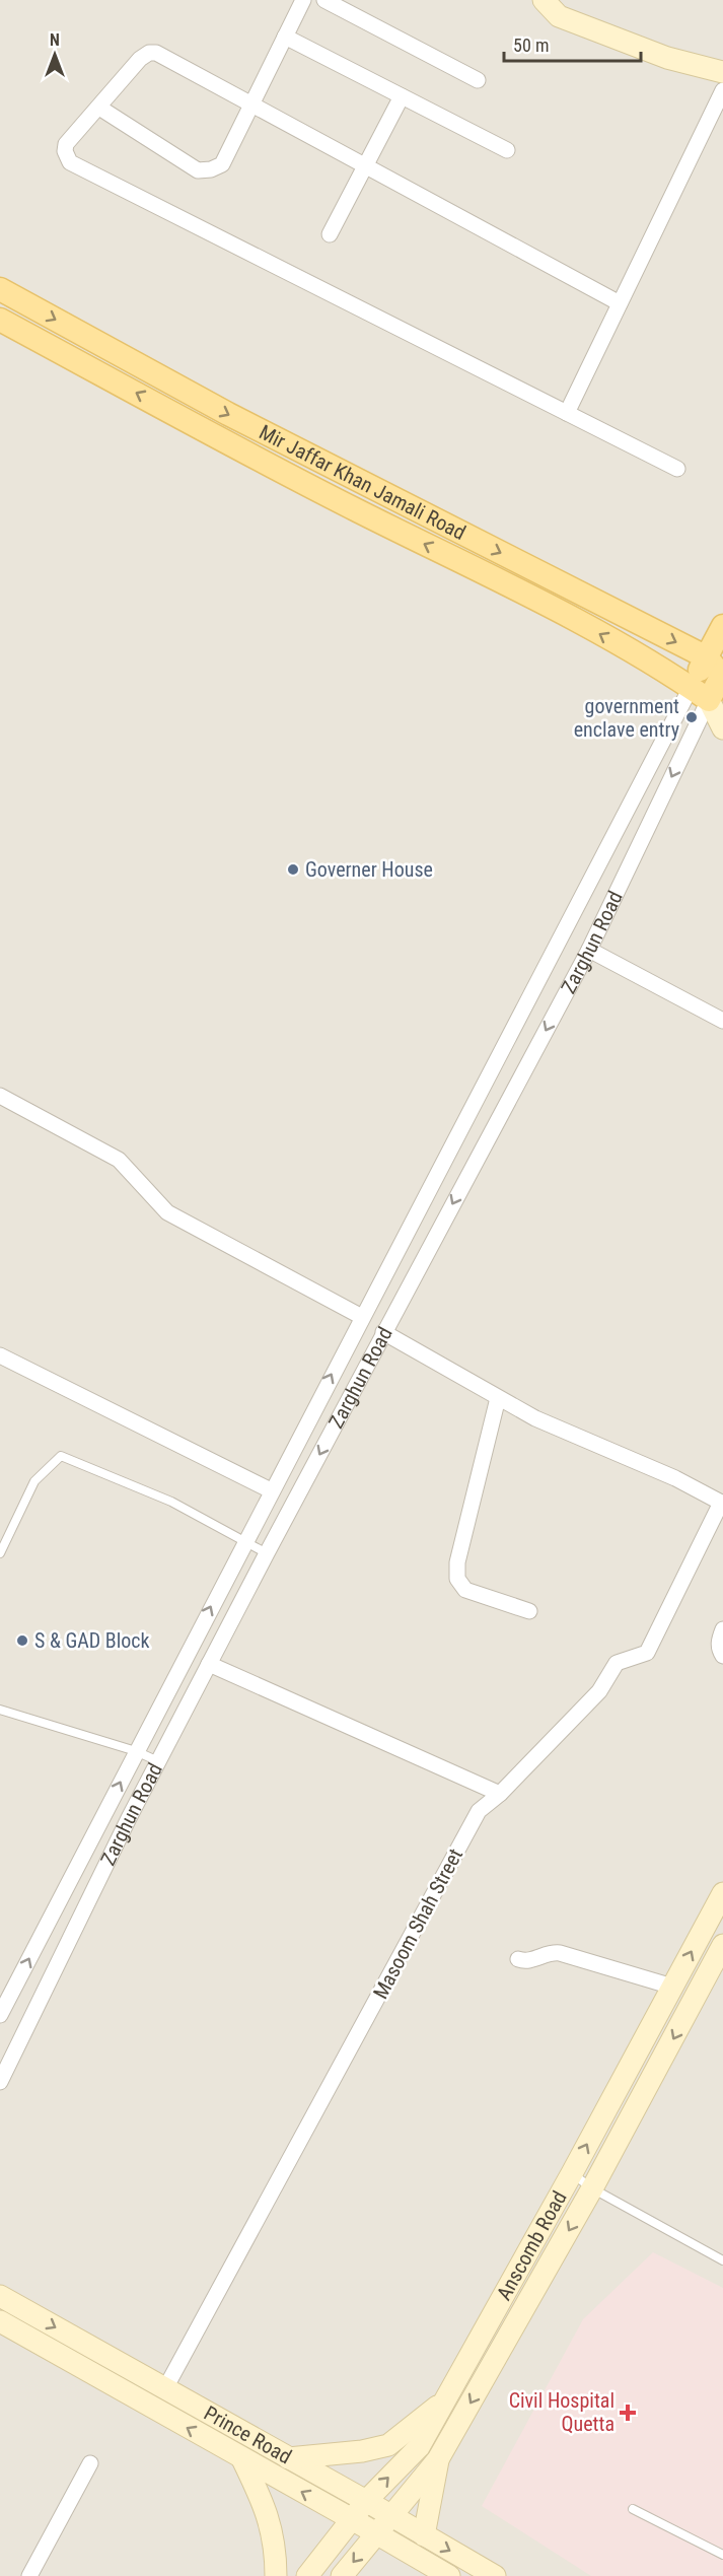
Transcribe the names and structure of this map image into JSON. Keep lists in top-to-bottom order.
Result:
{
  "streets": {
    "main road": ["Mir Jaffar Khan Jamali Road", "Zarghun Road"],
    "street": ["Masoom Shah Street", "Anscomb Road", "Prince Road"]
  },
  "crossings": [
    ["Mir Jaffar Khan Jamali Road", "Zarghun Road"],
    ["Masoom Shah Street", "Prince Road"],
    ["Anscomb Road", "Prince Road"]
  ],
  "places": {
    "other": ["government enclave entry", "Governer House", "S & GAD Block"],
    "health": ["Civil Hospital Quetta"]
  },
  "scale_bar": "50 m",
  "north": "top"
}
